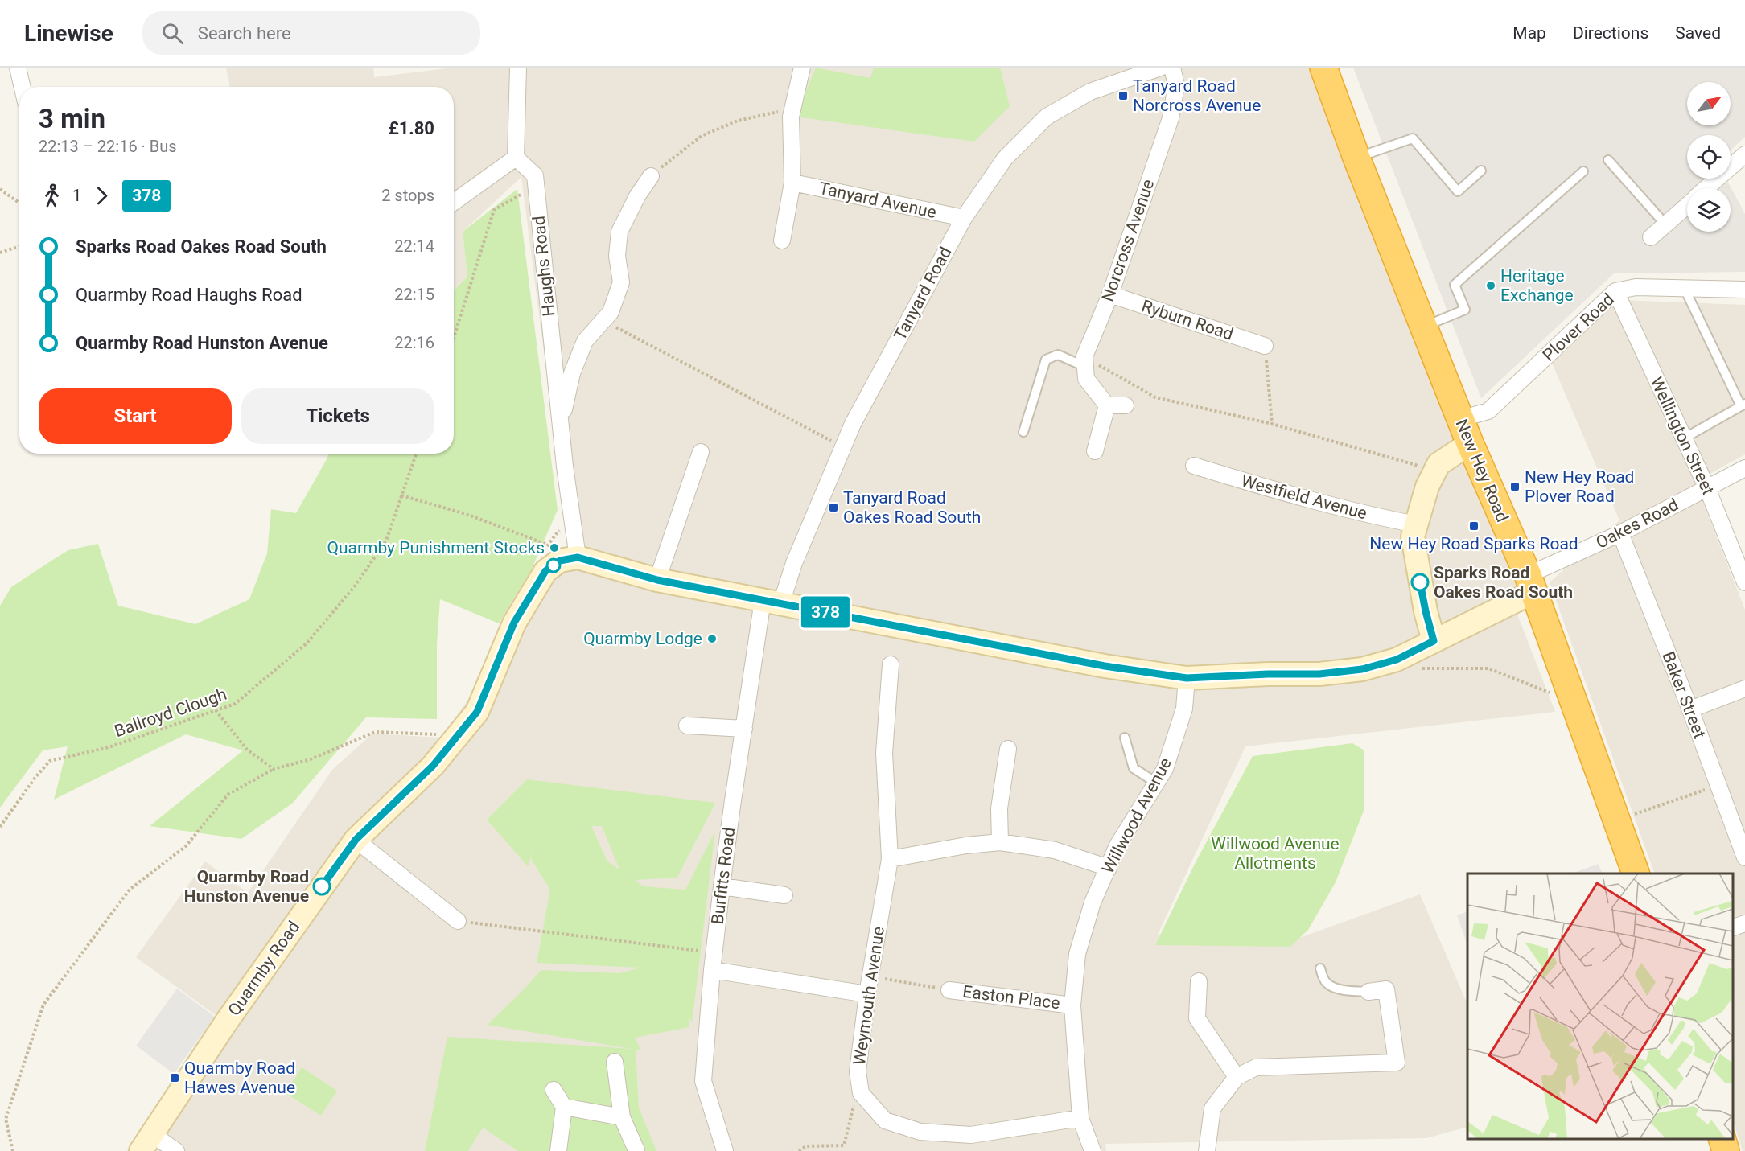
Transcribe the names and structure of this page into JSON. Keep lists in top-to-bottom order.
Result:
{
  "streets": {
    "highway": ["New Hey Road"],
    "street": [
      "Tanyard Avenue",
      "Norcross Avenue",
      "Haughs Road",
      "Tanyard Road",
      "Ryburn Road",
      "Plover Road",
      "Wellington Street",
      "Westfield Avenue",
      "Oakes Road",
      "Baker Street",
      "Willwood Avenue",
      "Burfitts Road",
      "Quarmby Road",
      "Weymouth Avenue",
      "Easton Place"
    ],
    "path": ["Ballroyd Clough"]
  },
  "crossings": [
    ["Tanyard Avenue", "Tanyard Road"],
    ["Norcross Avenue", "Ryburn Road"],
    ["Haughs Road", "Quarmby Road"],
    ["Tanyard Road", "Burfitts Road"],
    ["Plover Road", "Wellington Street"],
    ["Plover Road", "New Hey Road"],
    ["Wellington Street", "Oakes Road"],
    ["New Hey Road", "Oakes Road"],
    ["Oakes Road", "Baker Street"],
    ["Willwood Avenue", "Weymouth Avenue"],
    ["Willwood Avenue", "Easton Place"]
  ],
  "parks": ["Willwood Avenue Allotments"],
  "places": {
    "transit": [
      "Tanyard Road Norcross Avenue",
      "New Hey Road Plover Road",
      "Tanyard Road Oakes Road South",
      "New Hey Road Sparks Road",
      "Quarmby Road Hawes Avenue"
    ],
    "other": [
      "Heritage Exchange",
      "Quarmby Punishment Stocks",
      "Sparks Road Oakes Road South",
      "Quarmby Lodge",
      "Quarmby Road Hunston Avenue"
    ]
  },
  "lines": ["bus line 378"],
  "north": "top right",
  "page": {
    "header": "Linewise",
    "search": "Search here",
    "nav": ["Map", "Directions", "Saved"],
    "on_map": "378",
    "heading": ["3 min", "22:13 – 22:16 · Bus", "£1.80"],
    "legs": ["1", "378", "2 stops"],
    "list": [
      {
        "name": "Sparks Road Oakes Road South",
        "value": "22:14"
      },
      {
        "name": "Quarmby Road Haughs Road",
        "value": "22:15"
      },
      {
        "name": "Quarmby Road Hunston Avenue",
        "value": "22:16"
      }
    ],
    "buttons": ["Start", "Tickets"]
  }
}
